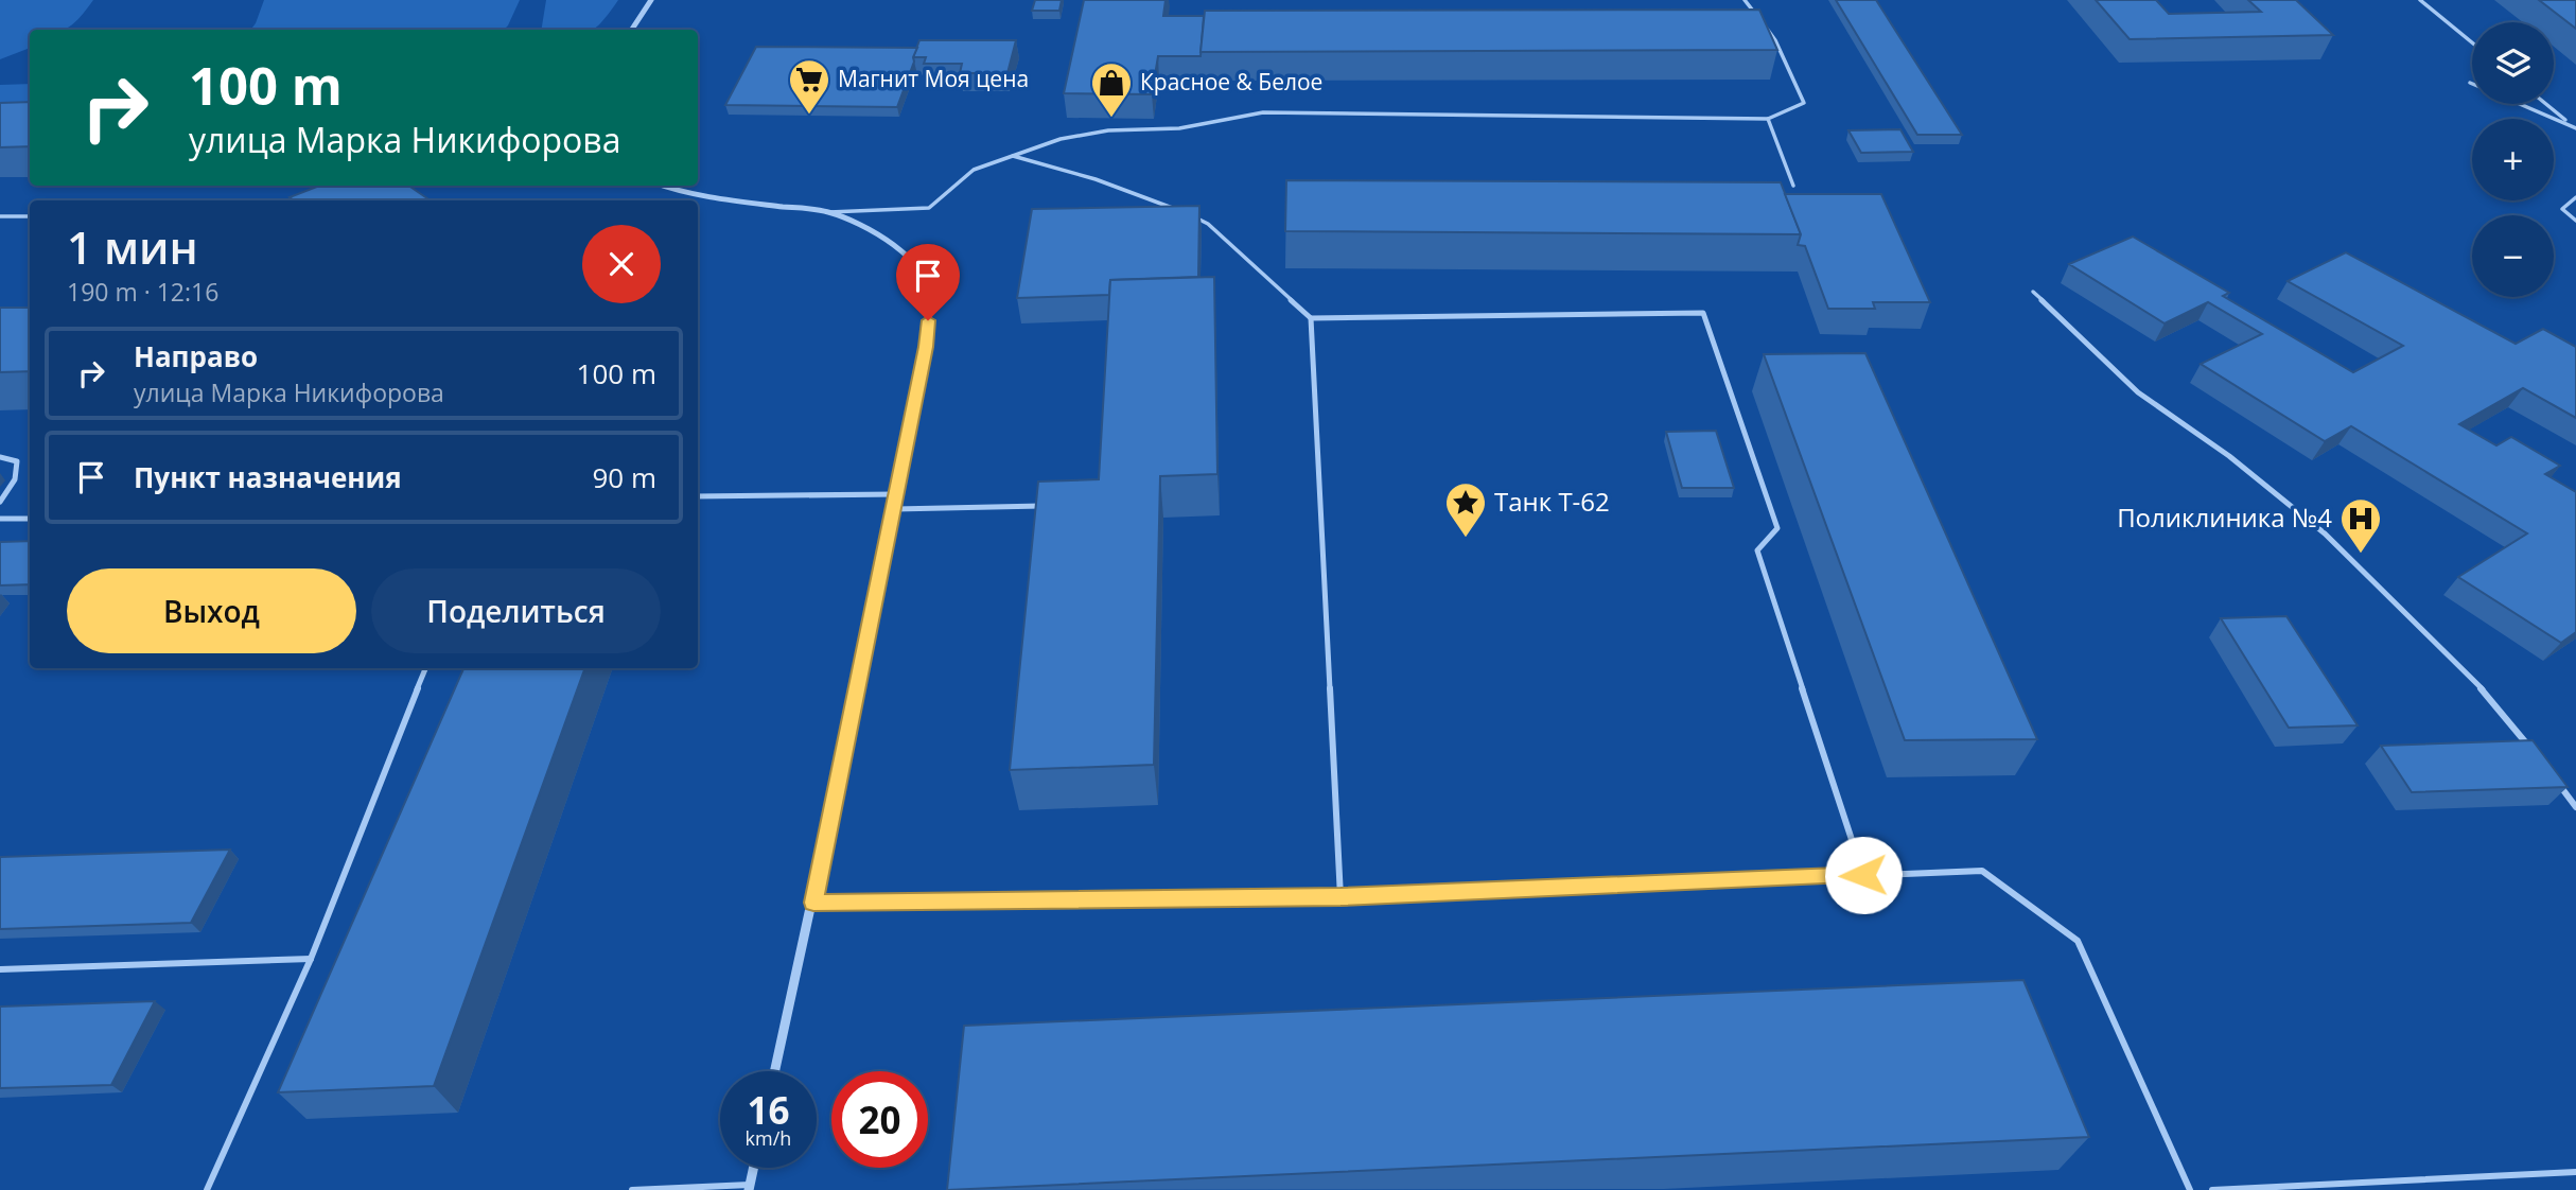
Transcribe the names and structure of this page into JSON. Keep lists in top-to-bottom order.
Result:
{
  "places": {
    "supermarket": ["Магнит Моя цена"],
    "shop": ["Красное & Белое"],
    "place": ["Танк Т-62"],
    "hospital": ["Поликлиника №4"]
  },
  "page": {
    "map_buttons": ["+", "−"],
    "turn": ["100 m", "улица Марка Никифорова"],
    "heading": ["1 мин", "190 m · 12:16"],
    "list": [
      {
        "name": "Направо",
        "note": "улица Марка Никифорова",
        "value": "100 m"
      },
      {
        "name": "Пункт назначения",
        "value": "90 m"
      }
    ],
    "buttons": ["Выход", "Поделиться"],
    "speed": "16 km/h",
    "limit": "20"
  }
}
